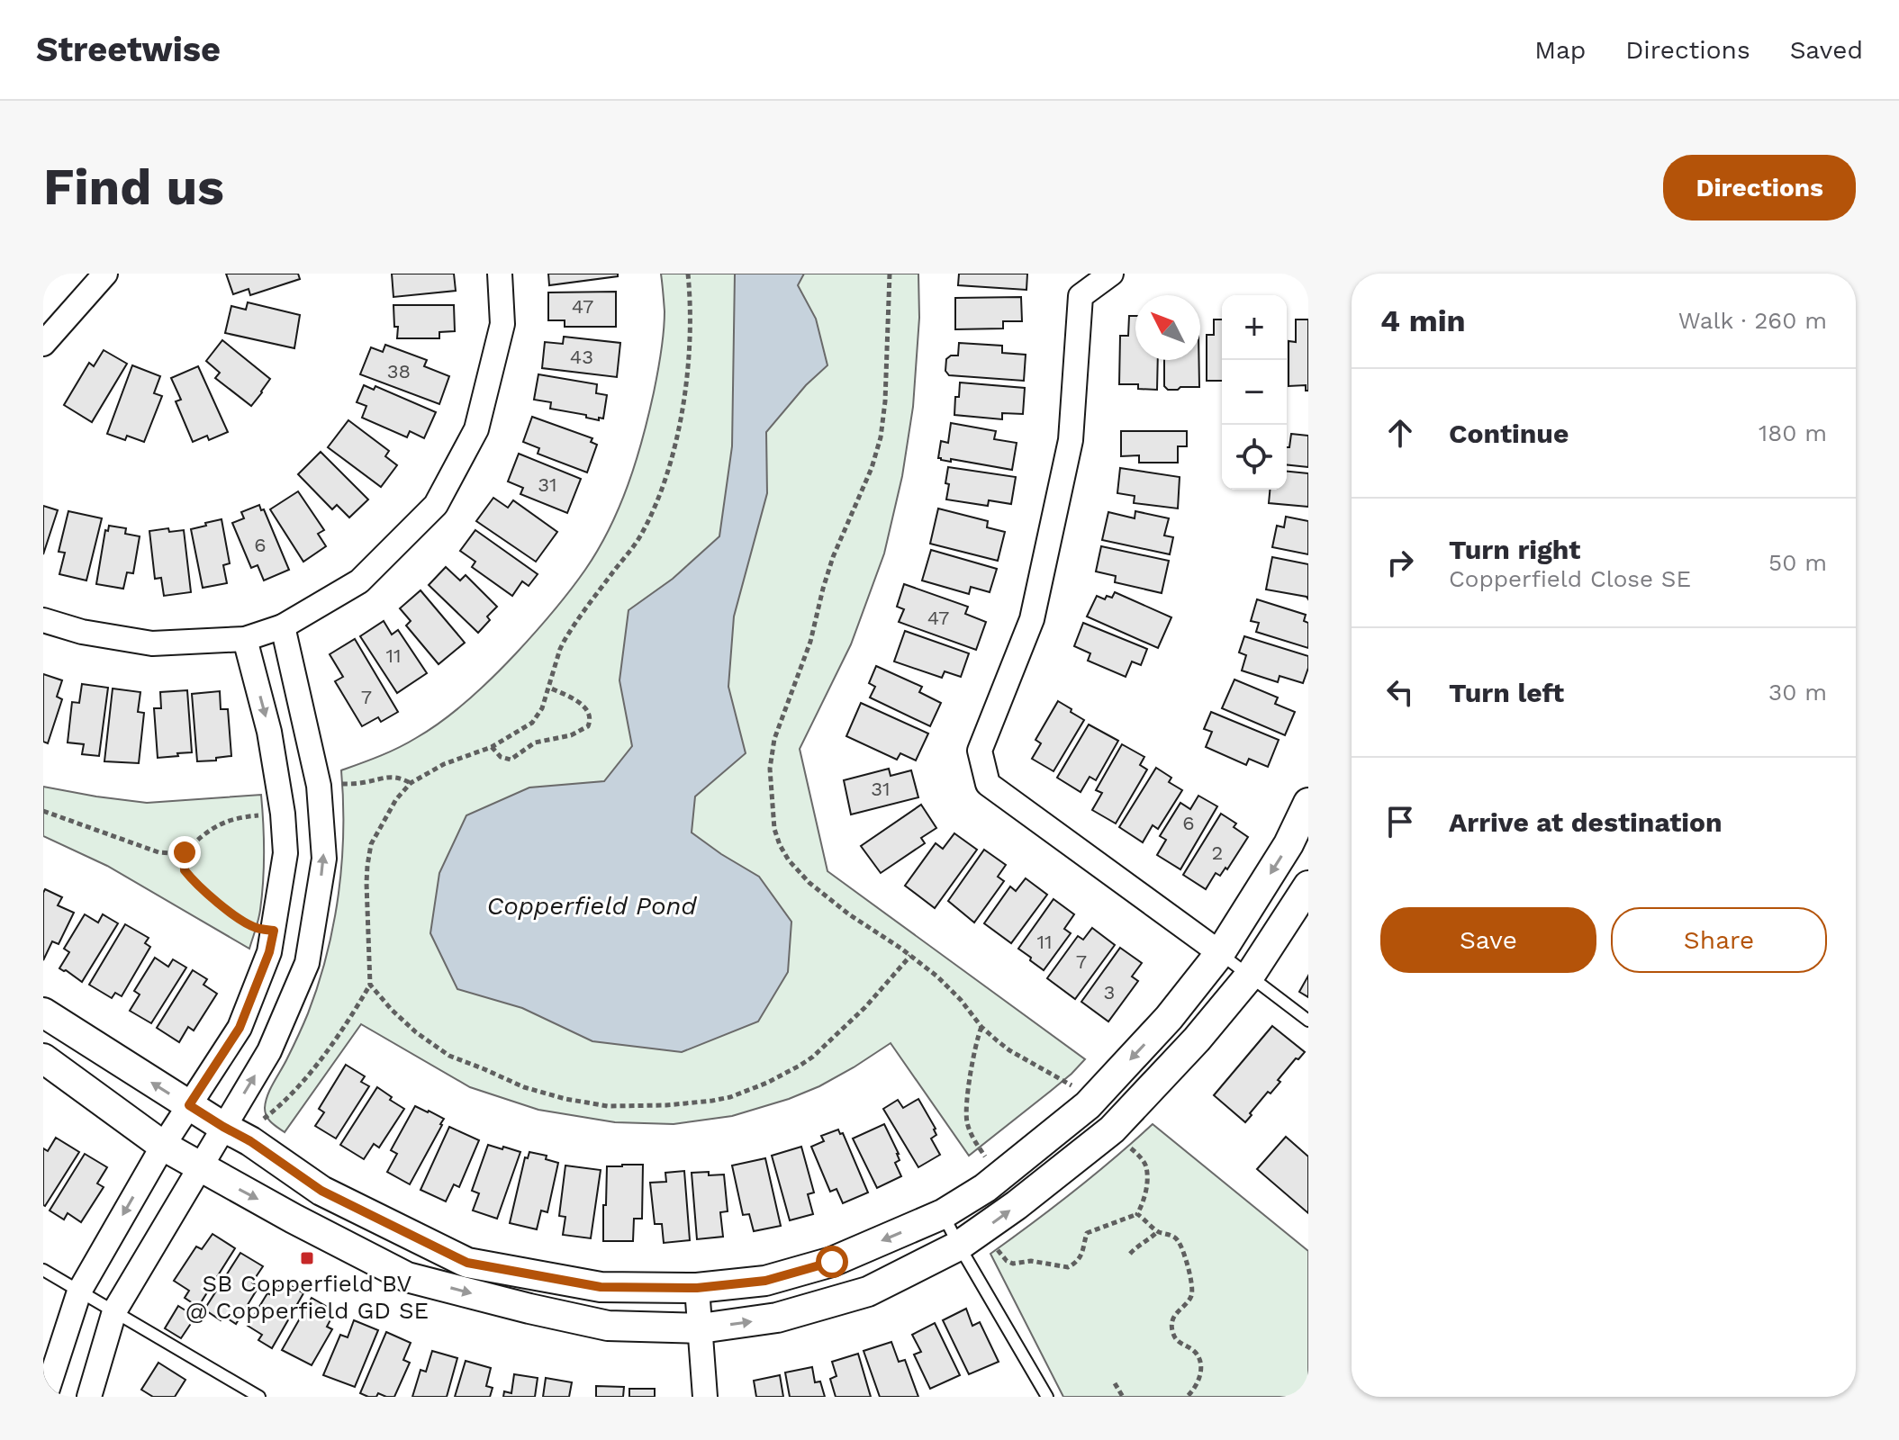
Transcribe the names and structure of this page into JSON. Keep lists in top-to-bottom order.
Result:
{
  "water": ["Copperfield Pond"],
  "places": {
    "transit": ["SB Copperfield BV @ Copperfield GD SE"]
  },
  "house_numbers": [
    "47",
    "43",
    "38",
    "31",
    "6",
    "47",
    "11",
    "7",
    "31",
    "6",
    "2",
    "11",
    "7",
    "3"
  ],
  "north": "top left",
  "page": {
    "header": "Streetwise",
    "nav": ["Map", "Directions", "Saved"],
    "buttons": [
      "Directions",
      ["Save", "Share"]
    ],
    "title": "Find us",
    "heading": ["4 min", "Walk · 260 m"],
    "map_buttons": ["+", "−"],
    "list": [
      ["Continue", "180 m"],
      ["Turn right", "Copperfield Close SE", "50 m"],
      ["Turn left", "30 m"],
      "Arrive at destination"
    ]
  }
}
